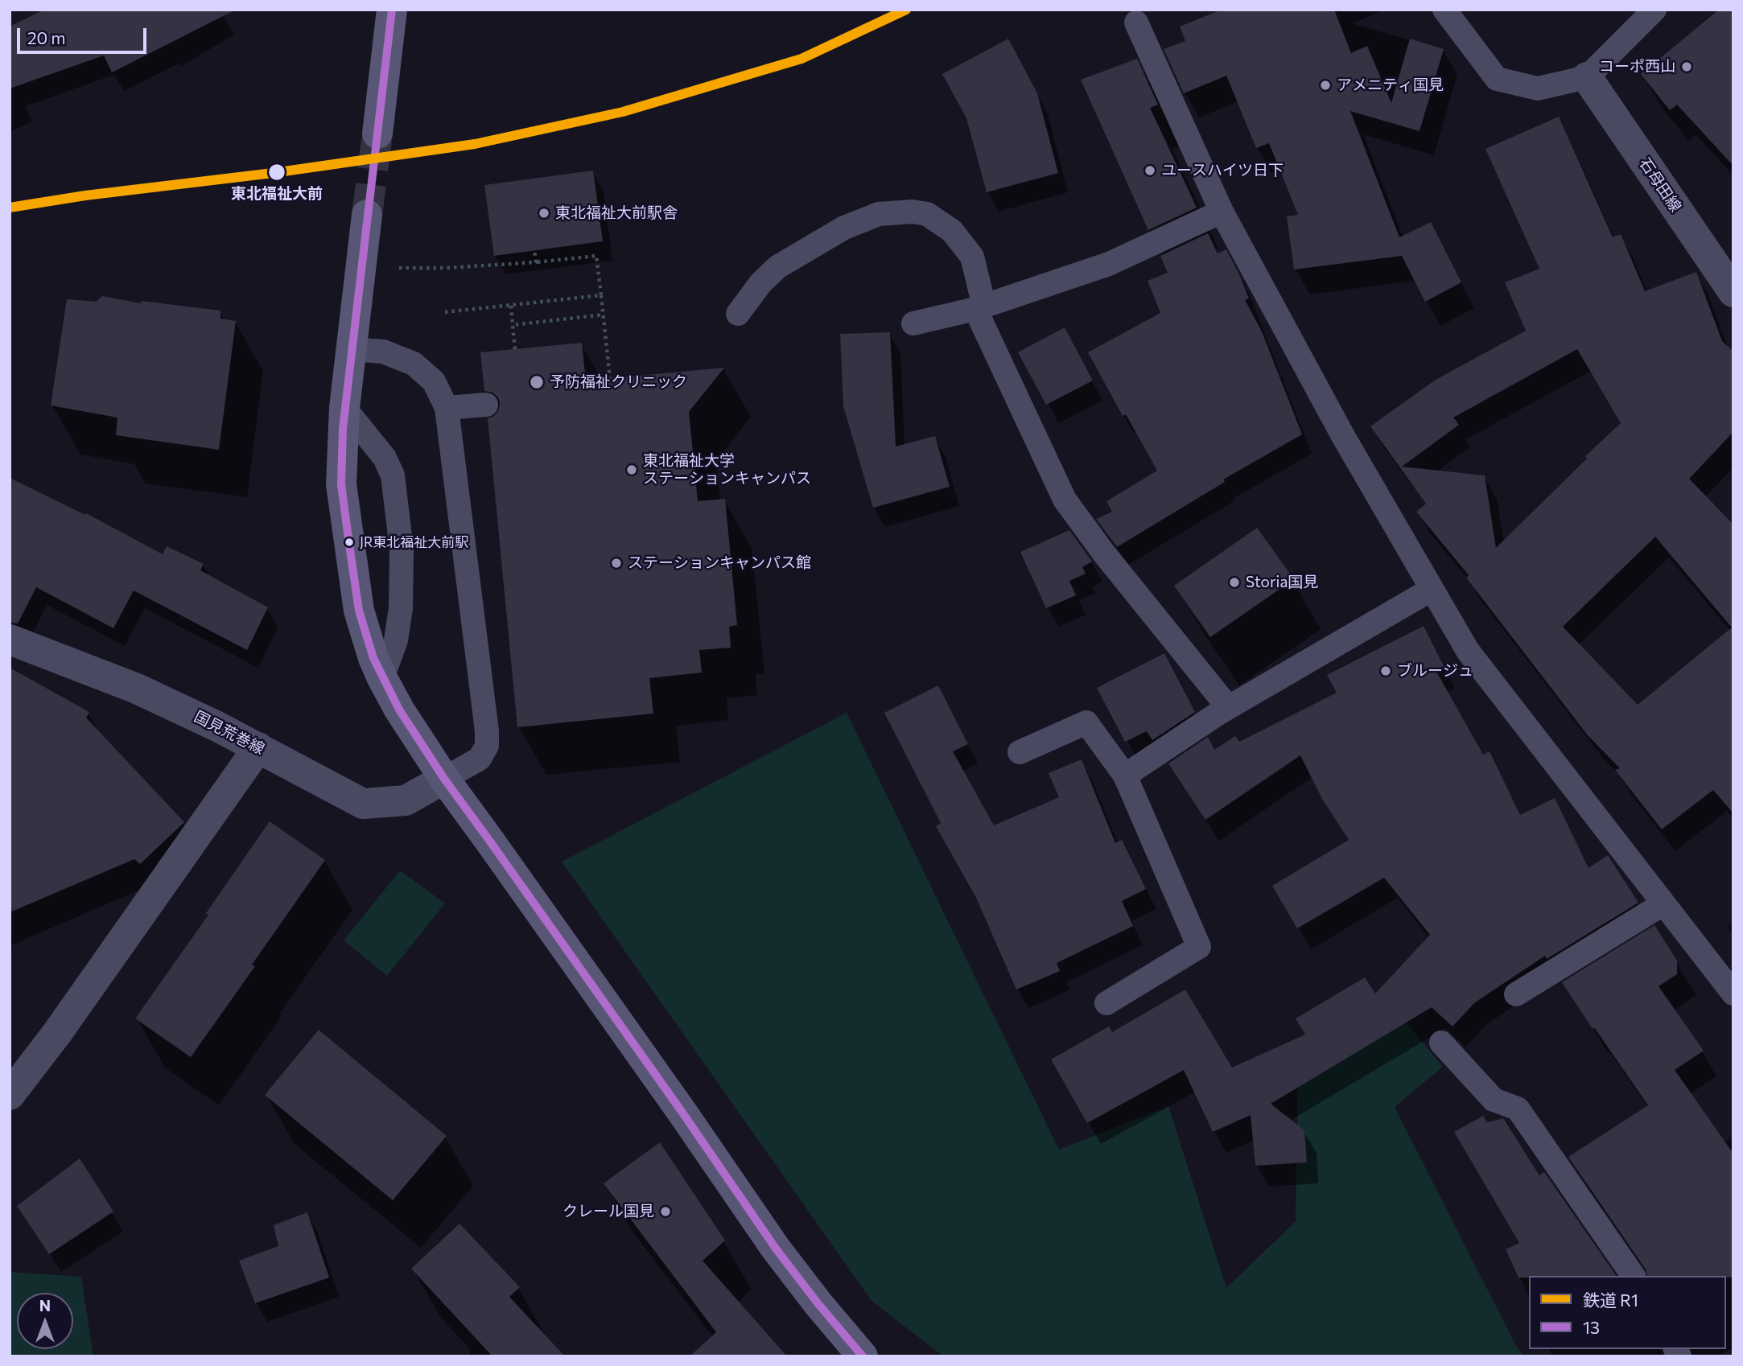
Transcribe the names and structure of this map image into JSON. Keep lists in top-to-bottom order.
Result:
{
  "streets": {
    "street": ["石母田線", "国見荒巻線"]
  },
  "places": [
    "コーポ西山",
    "アメニティ国見",
    "ユースハイツ日下",
    "東北福祉大前",
    "東北福祉大前駅舎",
    "予防福祉クリニック",
    "東北福祉大学 ステーションキャンパス",
    "JR東北福祉大前駅",
    "ステーションキャンパス館",
    "Storia国見",
    "ブルージュ",
    "クレール国見"
  ],
  "lines": ["rail line R1", "transit line 13"],
  "legend": ["鉄道 R1", "13"],
  "scale_bar": "20 m",
  "north": "top"
}
